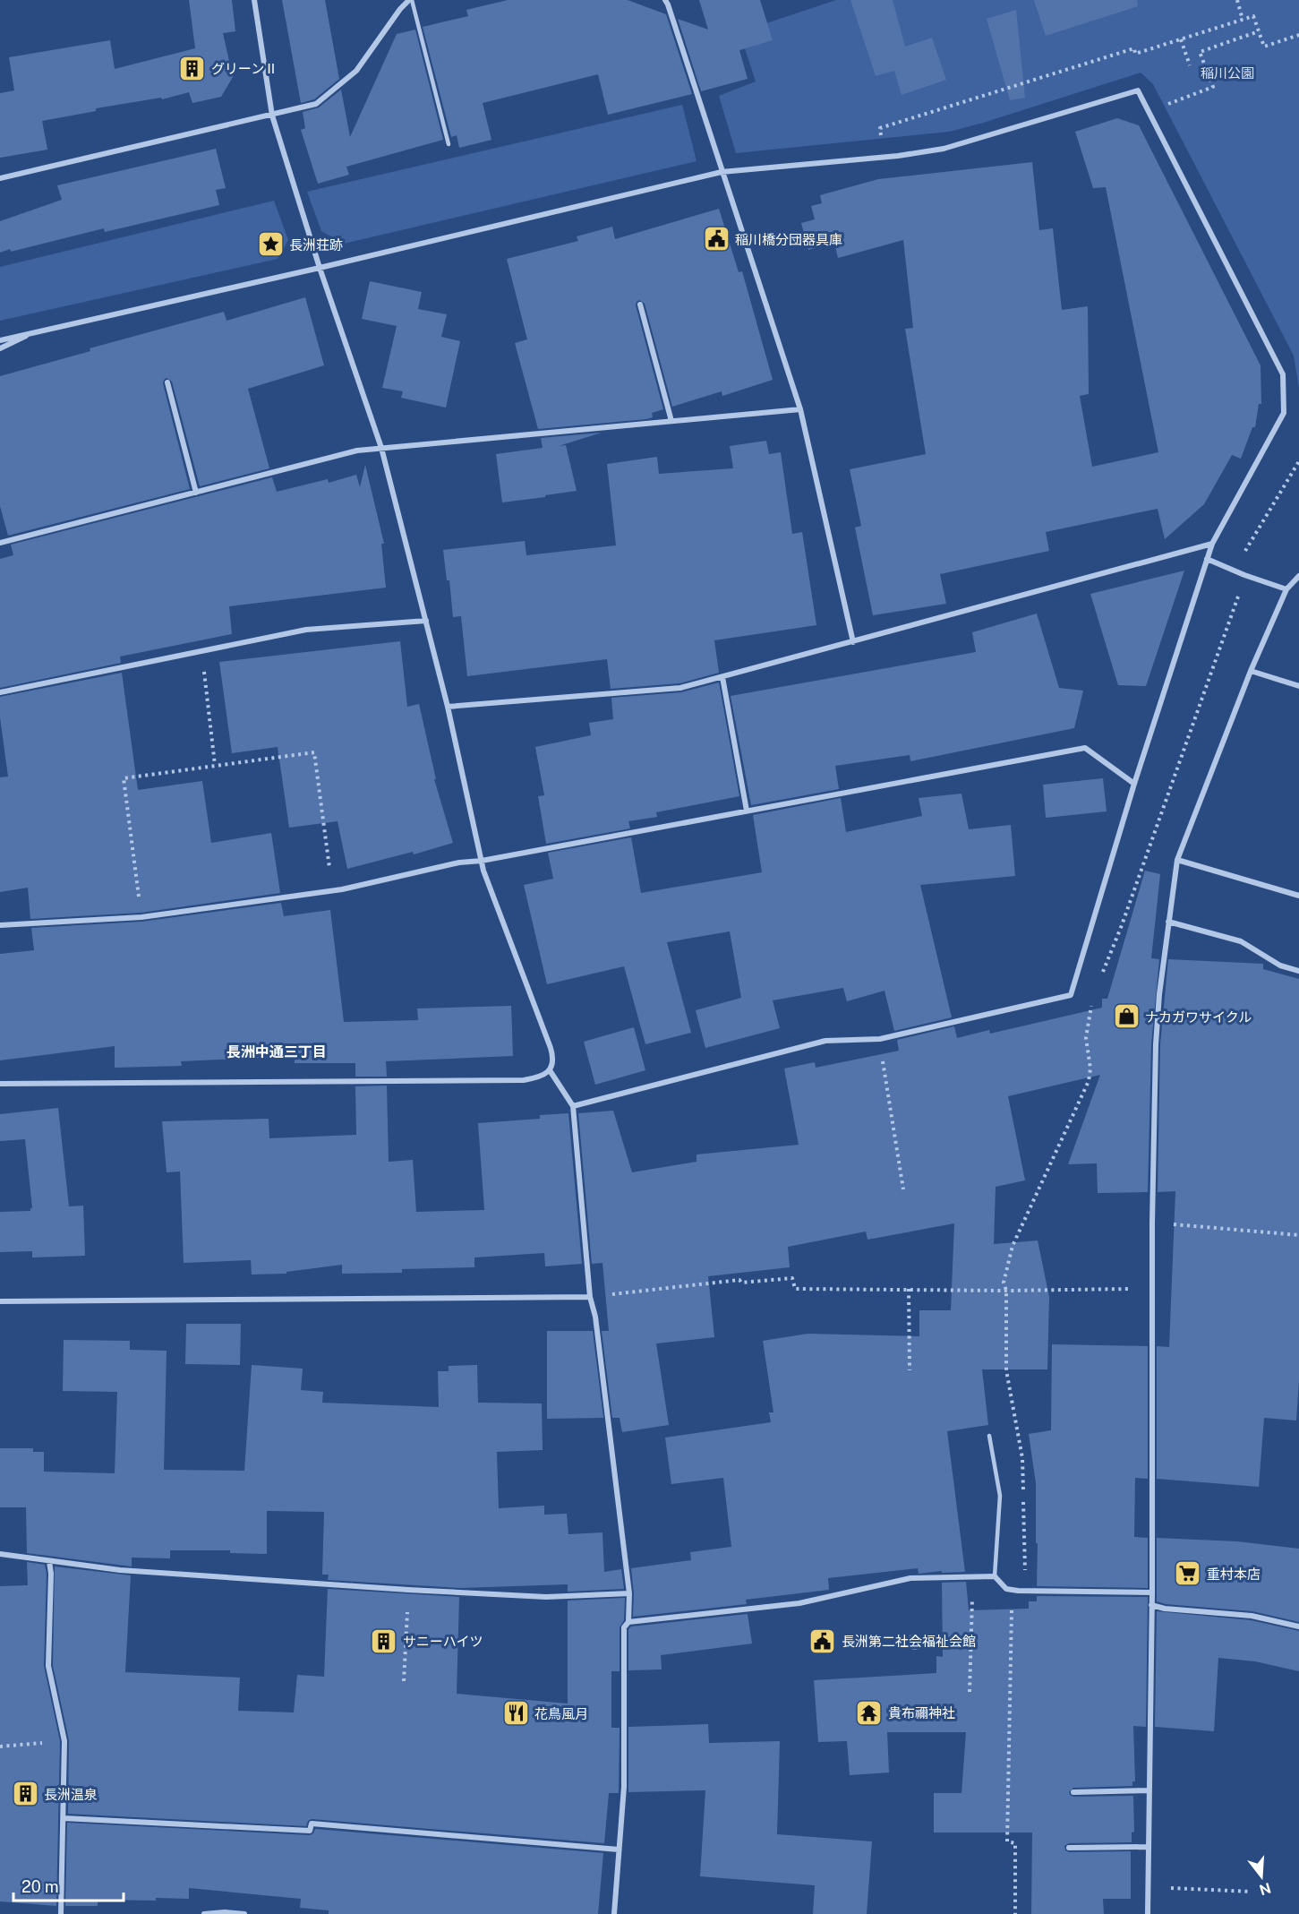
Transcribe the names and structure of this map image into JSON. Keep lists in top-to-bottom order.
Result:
{
  "districts": ["長洲中通三丁目"],
  "parks": ["稲川公園"],
  "places": {
    "building": ["グリーンⅡ", "サニーハイツ", "長洲温泉"],
    "public building": ["稲川橋分団器具庫", "長洲第二社会福祉会館"],
    "place": ["長洲荘跡"],
    "shop": ["ナカガワサイクル"],
    "supermarket": ["重村本店"],
    "temple": ["貴布禰神社"],
    "restaurant": ["花鳥風月"]
  },
  "scale_bar": "20 m",
  "north": "bottom"
}
